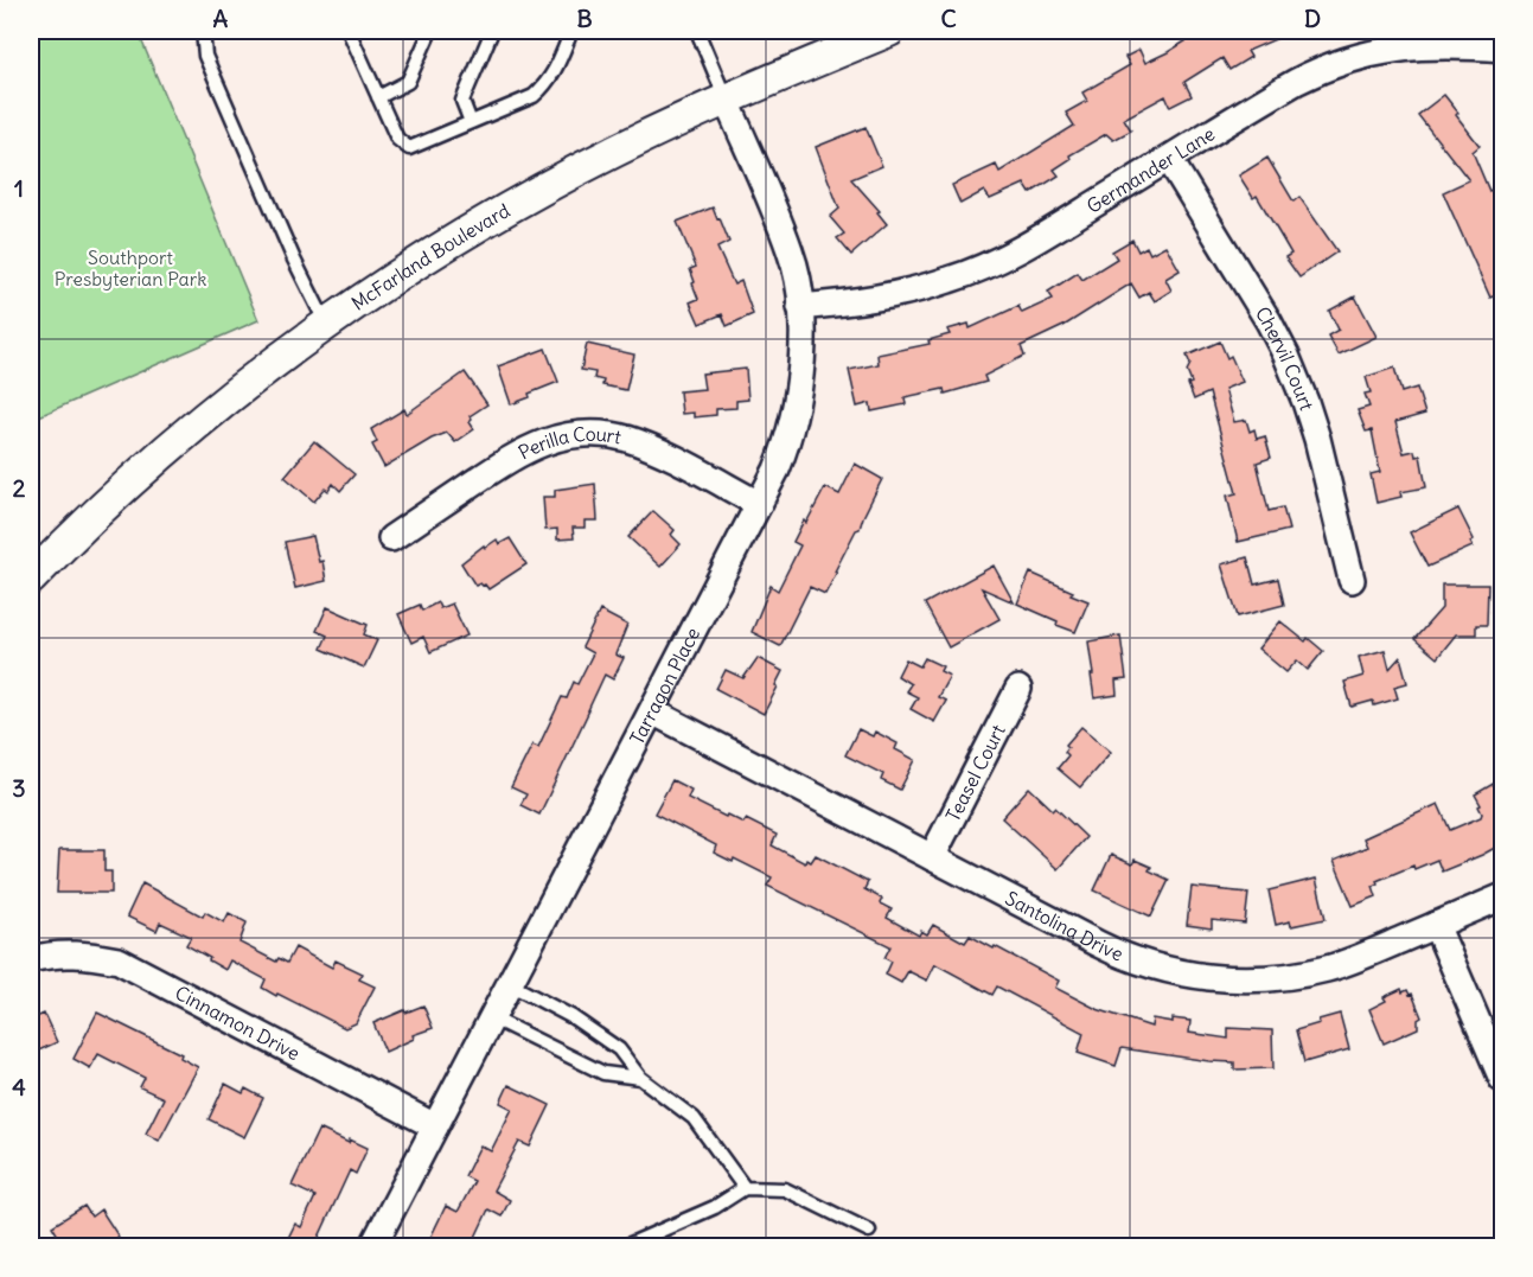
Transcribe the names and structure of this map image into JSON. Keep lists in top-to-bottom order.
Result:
{
  "streets": {
    "street": [
      "Germander Lane",
      "McFarland Boulevard",
      "Chervil Court",
      "Perilla Court",
      "Tarragon Place",
      "Teasel Court",
      "Santolina Drive",
      "Cinnamon Drive"
    ]
  },
  "crossings": [
    ["Germander Lane", "Chervil Court"],
    ["Germander Lane", "Tarragon Place"],
    ["McFarland Boulevard", "Tarragon Place"],
    ["Perilla Court", "Tarragon Place"],
    ["Tarragon Place", "Santolina Drive"],
    ["Tarragon Place", "Cinnamon Drive"],
    ["Teasel Court", "Santolina Drive"]
  ],
  "parks": ["Southport Presbyterian Park"],
  "grid": {
    "columns": [
      "A",
      "B",
      "C",
      "D"
    ],
    "rows": [
      "1",
      "2",
      "3",
      "4"
    ]
  }
}
